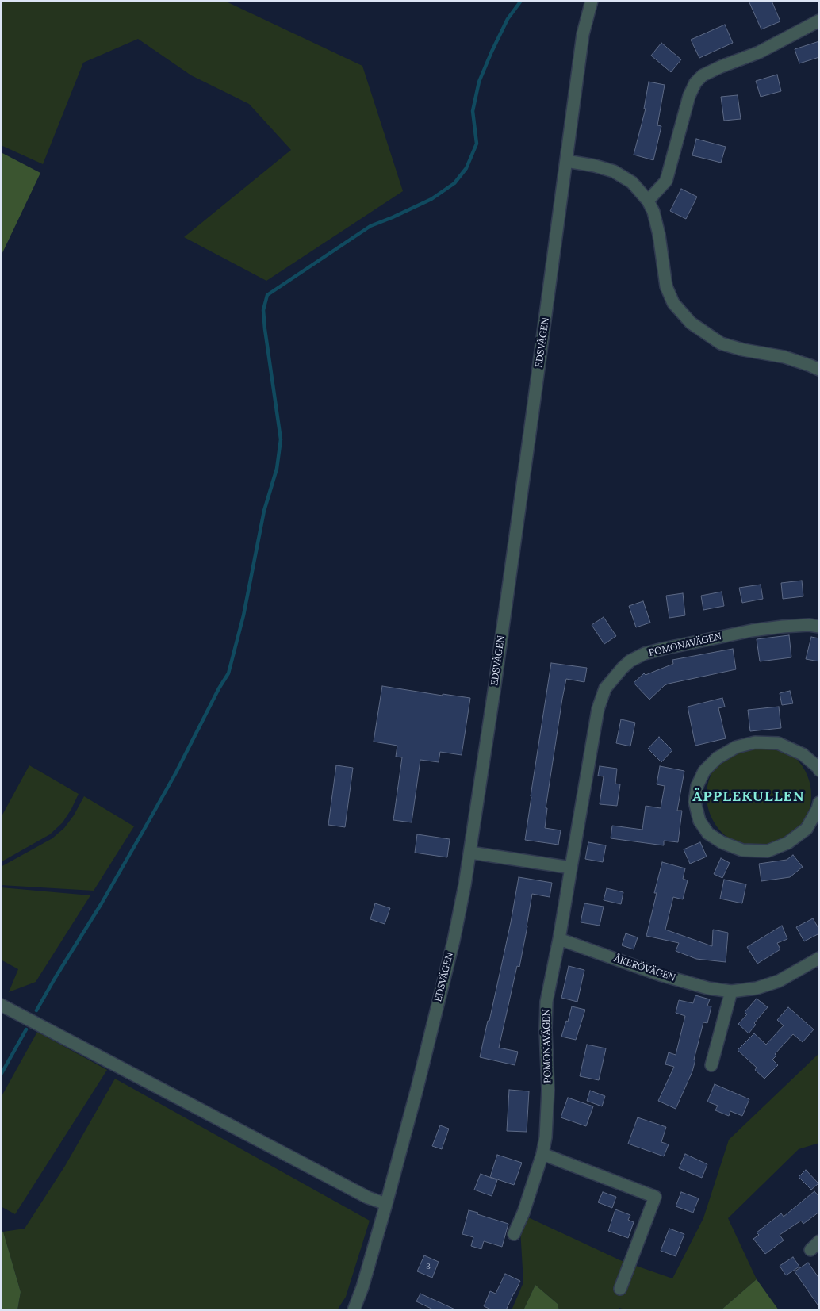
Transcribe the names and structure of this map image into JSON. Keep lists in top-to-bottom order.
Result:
{
  "streets": {
    "street": ["EDSVÄGEN", "POMONAVÄGEN", "ÅKERÖVÄGEN"]
  },
  "crossings": [
    ["POMONAVÄGEN", "ÅKERÖVÄGEN"]
  ],
  "districts": ["ÄPPLEKULLEN"],
  "house_numbers": ["3"]
}
